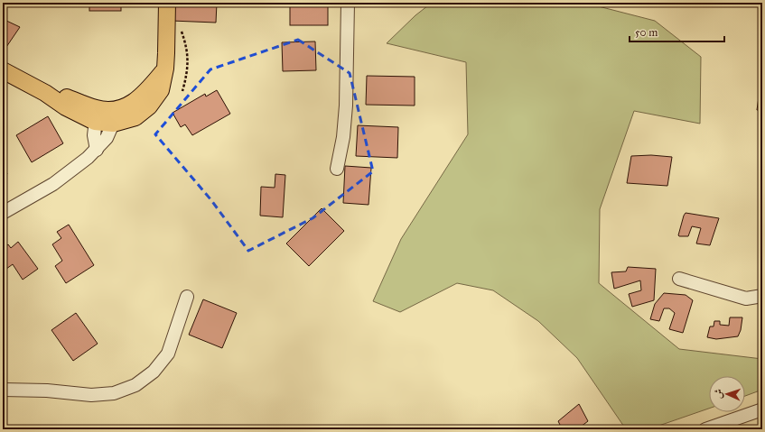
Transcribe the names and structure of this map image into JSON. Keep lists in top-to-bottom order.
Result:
{
  "scale_bar": "50 m",
  "north": "left"
}
